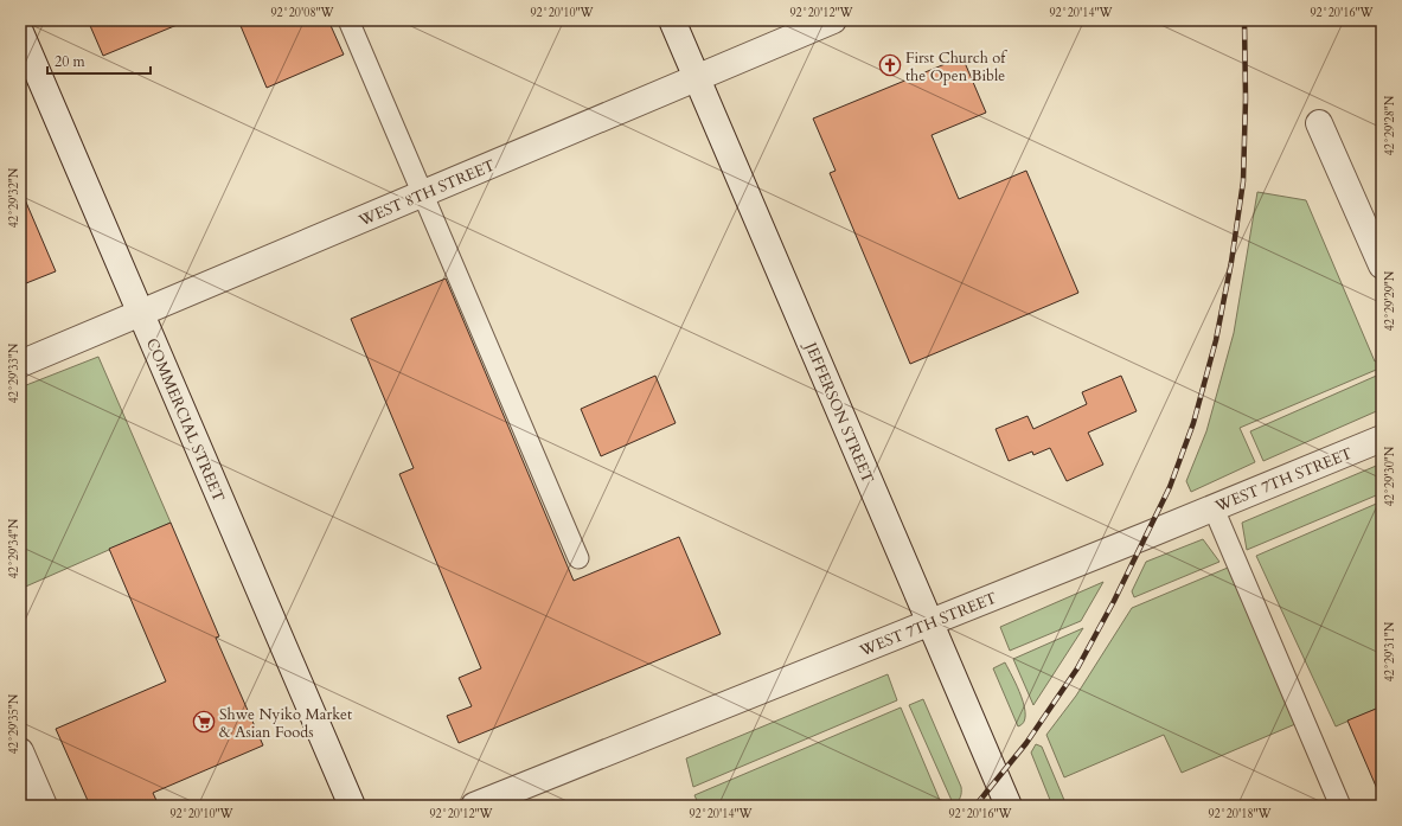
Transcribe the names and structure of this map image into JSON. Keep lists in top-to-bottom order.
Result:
{
  "streets": {
    "street": [
      "WEST 8TH STREET",
      "JEFFERSON STREET",
      "COMMERCIAL STREET",
      "WEST 7TH STREET"
    ]
  },
  "crossings": [
    ["WEST 8TH STREET", "JEFFERSON STREET"],
    ["WEST 8TH STREET", "COMMERCIAL STREET"],
    ["JEFFERSON STREET", "WEST 7TH STREET"]
  ],
  "places": {
    "church": ["First Church of the Open Bible"],
    "supermarket": ["Shwe Nyiko Market & Asian Foods"]
  },
  "scale_bar": "20 m",
  "coordinates": [
    "92°20'08\"W",
    "92°20'10\"W",
    "92°20'12\"W",
    "92°20'14\"W",
    "92°20'16\"W",
    "42°29'28\"N",
    "42°29'32\"N",
    "42°29'29\"N",
    "42°29'33\"N",
    "42°29'30\"N",
    "42°29'34\"N",
    "42°29'31\"N",
    "42°29'35\"N",
    "92°20'18\"W"
  ]
}
